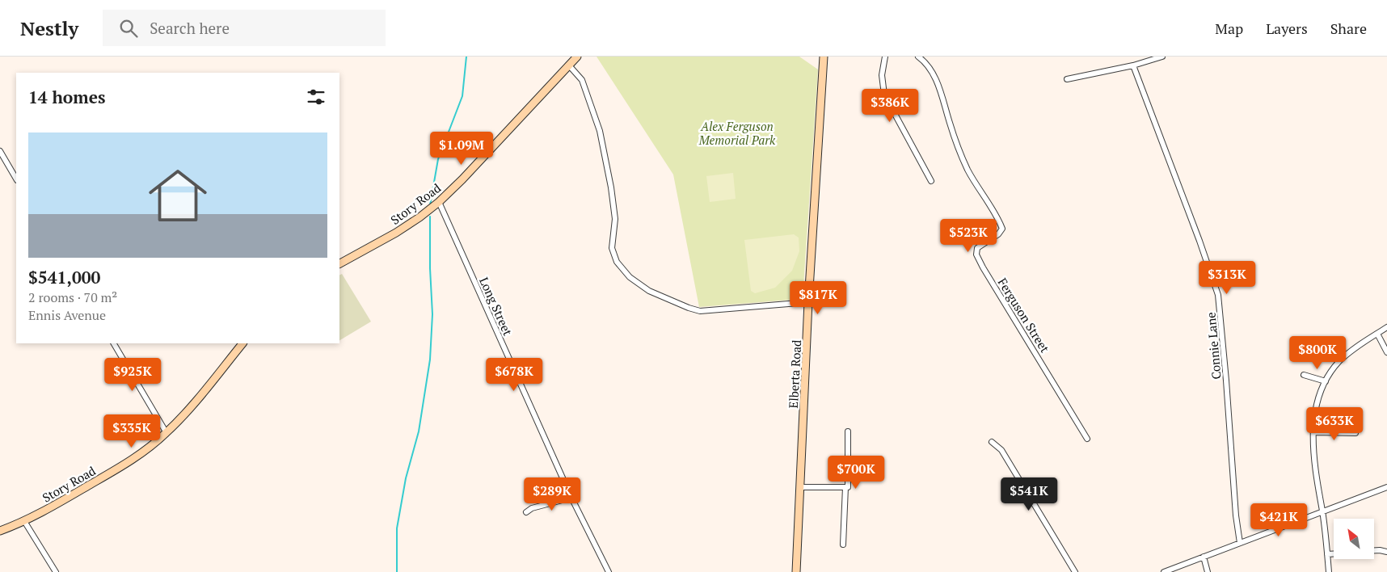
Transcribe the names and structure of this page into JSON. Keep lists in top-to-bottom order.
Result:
{
  "streets": {
    "street": [
      "Story Road",
      "Long Street",
      "Ferguson Street",
      "Connie Lane",
      "Elberta Road"
    ]
  },
  "crossings": [
    ["Story Road", "Long Street"]
  ],
  "parks": ["Alex Ferguson Memorial Park"],
  "north": "top left",
  "page": {
    "header": "Nestly",
    "search": "Search here",
    "nav": ["Map", "Layers", "Share"],
    "heading": "14 homes",
    "price": [
      "$386K",
      "$1.09M",
      "$523K",
      "$313K",
      "$817K",
      "$800K",
      "$925K",
      "$678K",
      "$633K",
      "$335K",
      "$700K",
      "$289K",
      "$541K",
      "$421K"
    ],
    "list": [
      {
        "name": "$541,000",
        "note": "2 rooms · 70 m² · Ennis Avenue"
      }
    ]
  }
}
